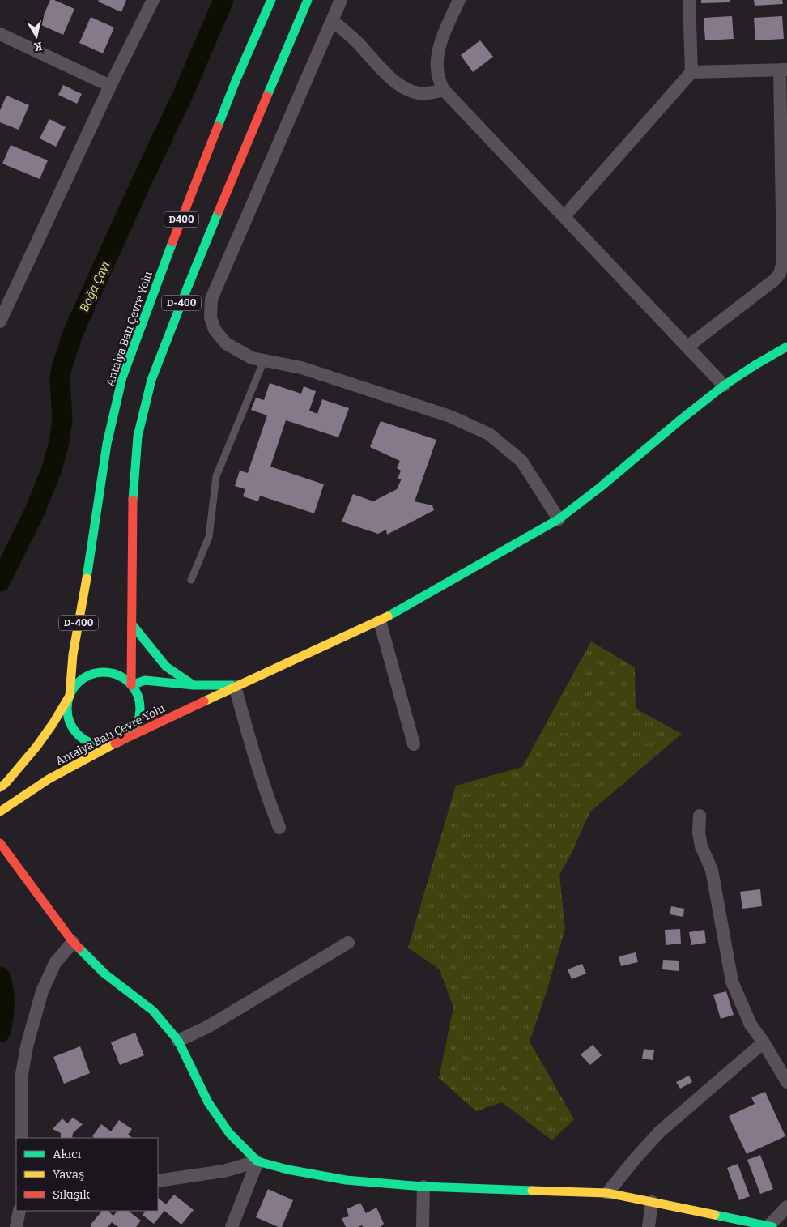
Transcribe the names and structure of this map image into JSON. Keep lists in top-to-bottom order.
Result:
{
  "streets": {
    "main road": ["D400", "D-400", "Antalya Batı Çevre Yolu"]
  },
  "crossings": [
    ["D-400", "Antalya Batı Çevre Yolu"]
  ],
  "water": ["Boğa Çayı"],
  "legend": ["Akıcı", "Yavaş", "Sıkışık"],
  "north": "bottom"
}
